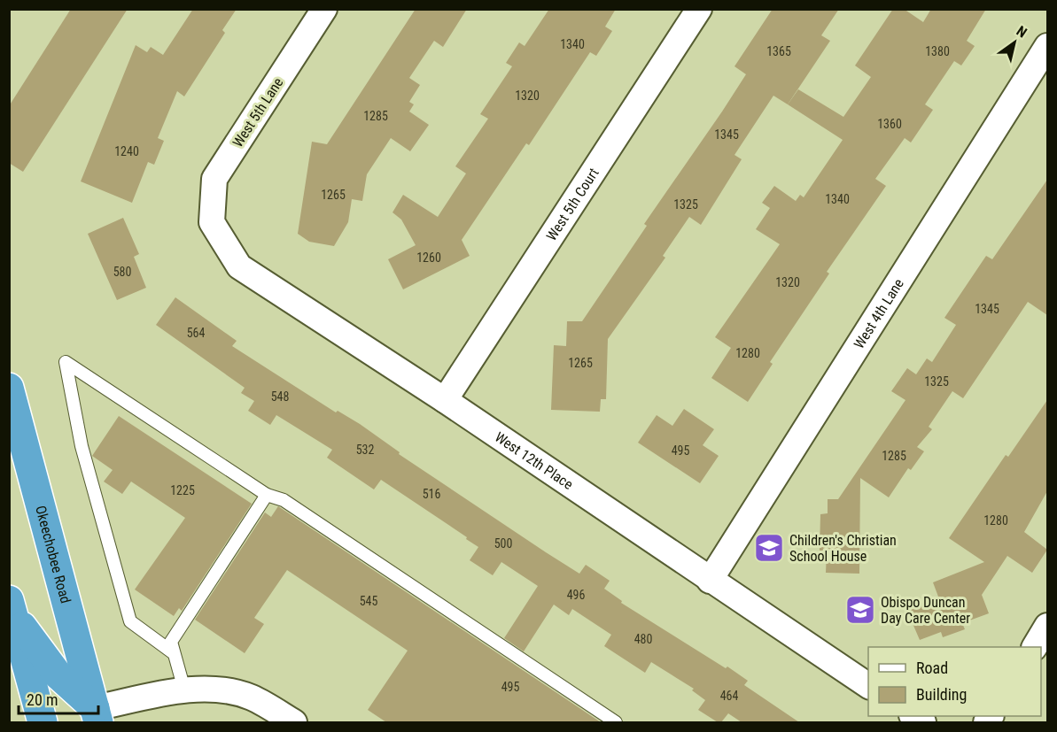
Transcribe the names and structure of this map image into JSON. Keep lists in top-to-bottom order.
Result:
{
  "streets": {
    "highway": ["Okeechobee Road"],
    "street": [
      "West 5th Lane",
      "West 5th Court",
      "West 4th Lane",
      "West 12th Place"
    ]
  },
  "crossings": [
    ["West 5th Lane", "West 12th Place"],
    ["West 5th Court", "West 12th Place"],
    ["West 4th Lane", "West 12th Place"]
  ],
  "places": {
    "school or university": ["Children's Christian School House", "Obispo Duncan Day Care Center"]
  },
  "house_numbers": [
    "1340",
    "1365",
    "1380",
    "1320",
    "1285",
    "1360",
    "1345",
    "1240",
    "1265",
    "1340",
    "1325",
    "1260",
    "580",
    "1320",
    "1345",
    "564",
    "1280",
    "1265",
    "1325",
    "548",
    "532",
    "495",
    "1285",
    "1225",
    "516",
    "1280",
    "500",
    "496",
    "545",
    "480",
    "495",
    "464"
  ],
  "legend": ["Road", "Building"],
  "scale_bar": "20 m",
  "north": "top right"
}
